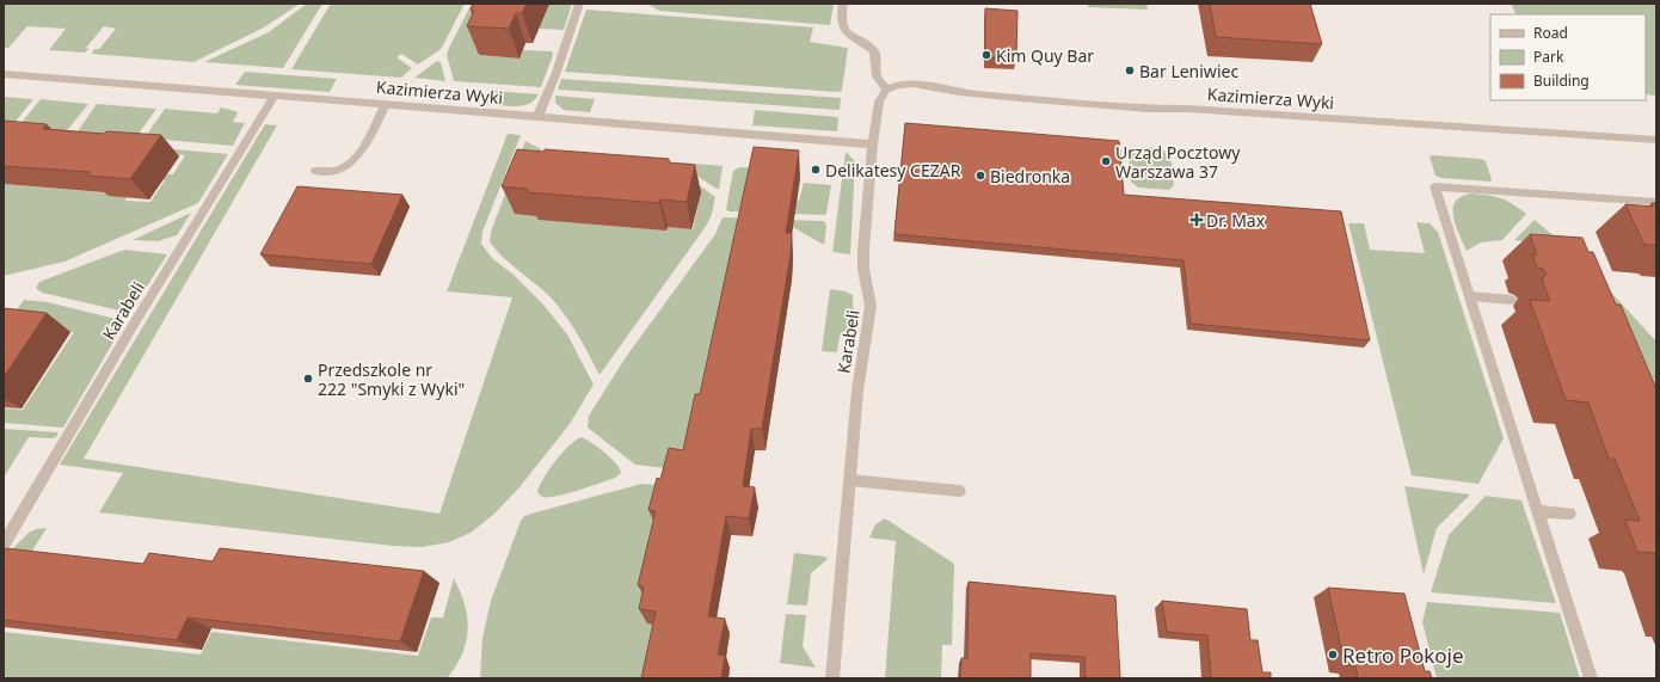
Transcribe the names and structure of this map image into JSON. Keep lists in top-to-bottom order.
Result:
{
  "streets": {
    "street": ["Kazimierza Wyki", "Karabeli"]
  },
  "crossings": [
    ["Kazimierza Wyki", "Karabeli"]
  ],
  "places": {
    "other": [
      "Kim Quy Bar",
      "Bar Leniwiec",
      "Urząd Pocztowy Warszawa 37",
      "Delikatesy CEZAR",
      "Biedronka",
      "Przedszkole nr 222 \"Smyki z Wyki\"",
      "Retro Pokoje"
    ],
    "health": ["Dr. Max"]
  },
  "legend": ["Road", "Park", "Building"]
}
